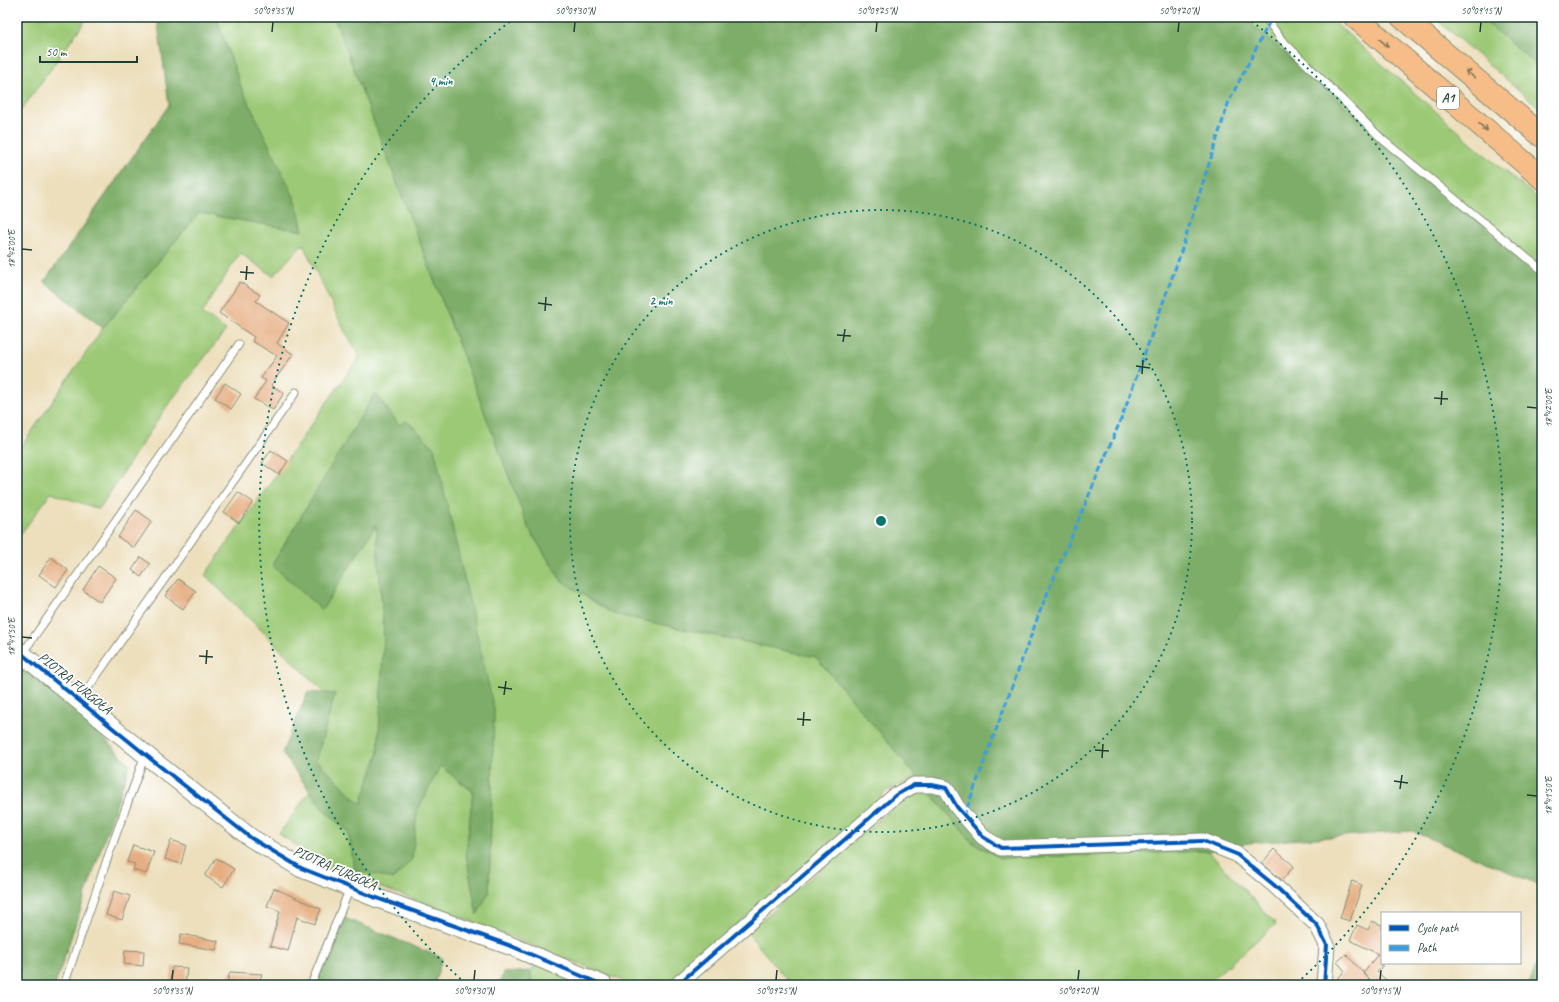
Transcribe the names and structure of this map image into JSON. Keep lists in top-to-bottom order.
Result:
{
  "streets": {
    "highway": ["A1"],
    "street": ["PIOTRA FURGOŁA"]
  },
  "legend": ["Cycle path", "Path"],
  "scale_bar": "50 m",
  "coordinates": [
    "50°09'35\"N",
    "50°09'30\"N",
    "50°09'25\"N",
    "50°09'20\"N",
    "50°09'15\"N",
    "18°42'00\"E",
    "18°41'50\"E"
  ],
  "rings": ["4 min", "2 min"]
}
